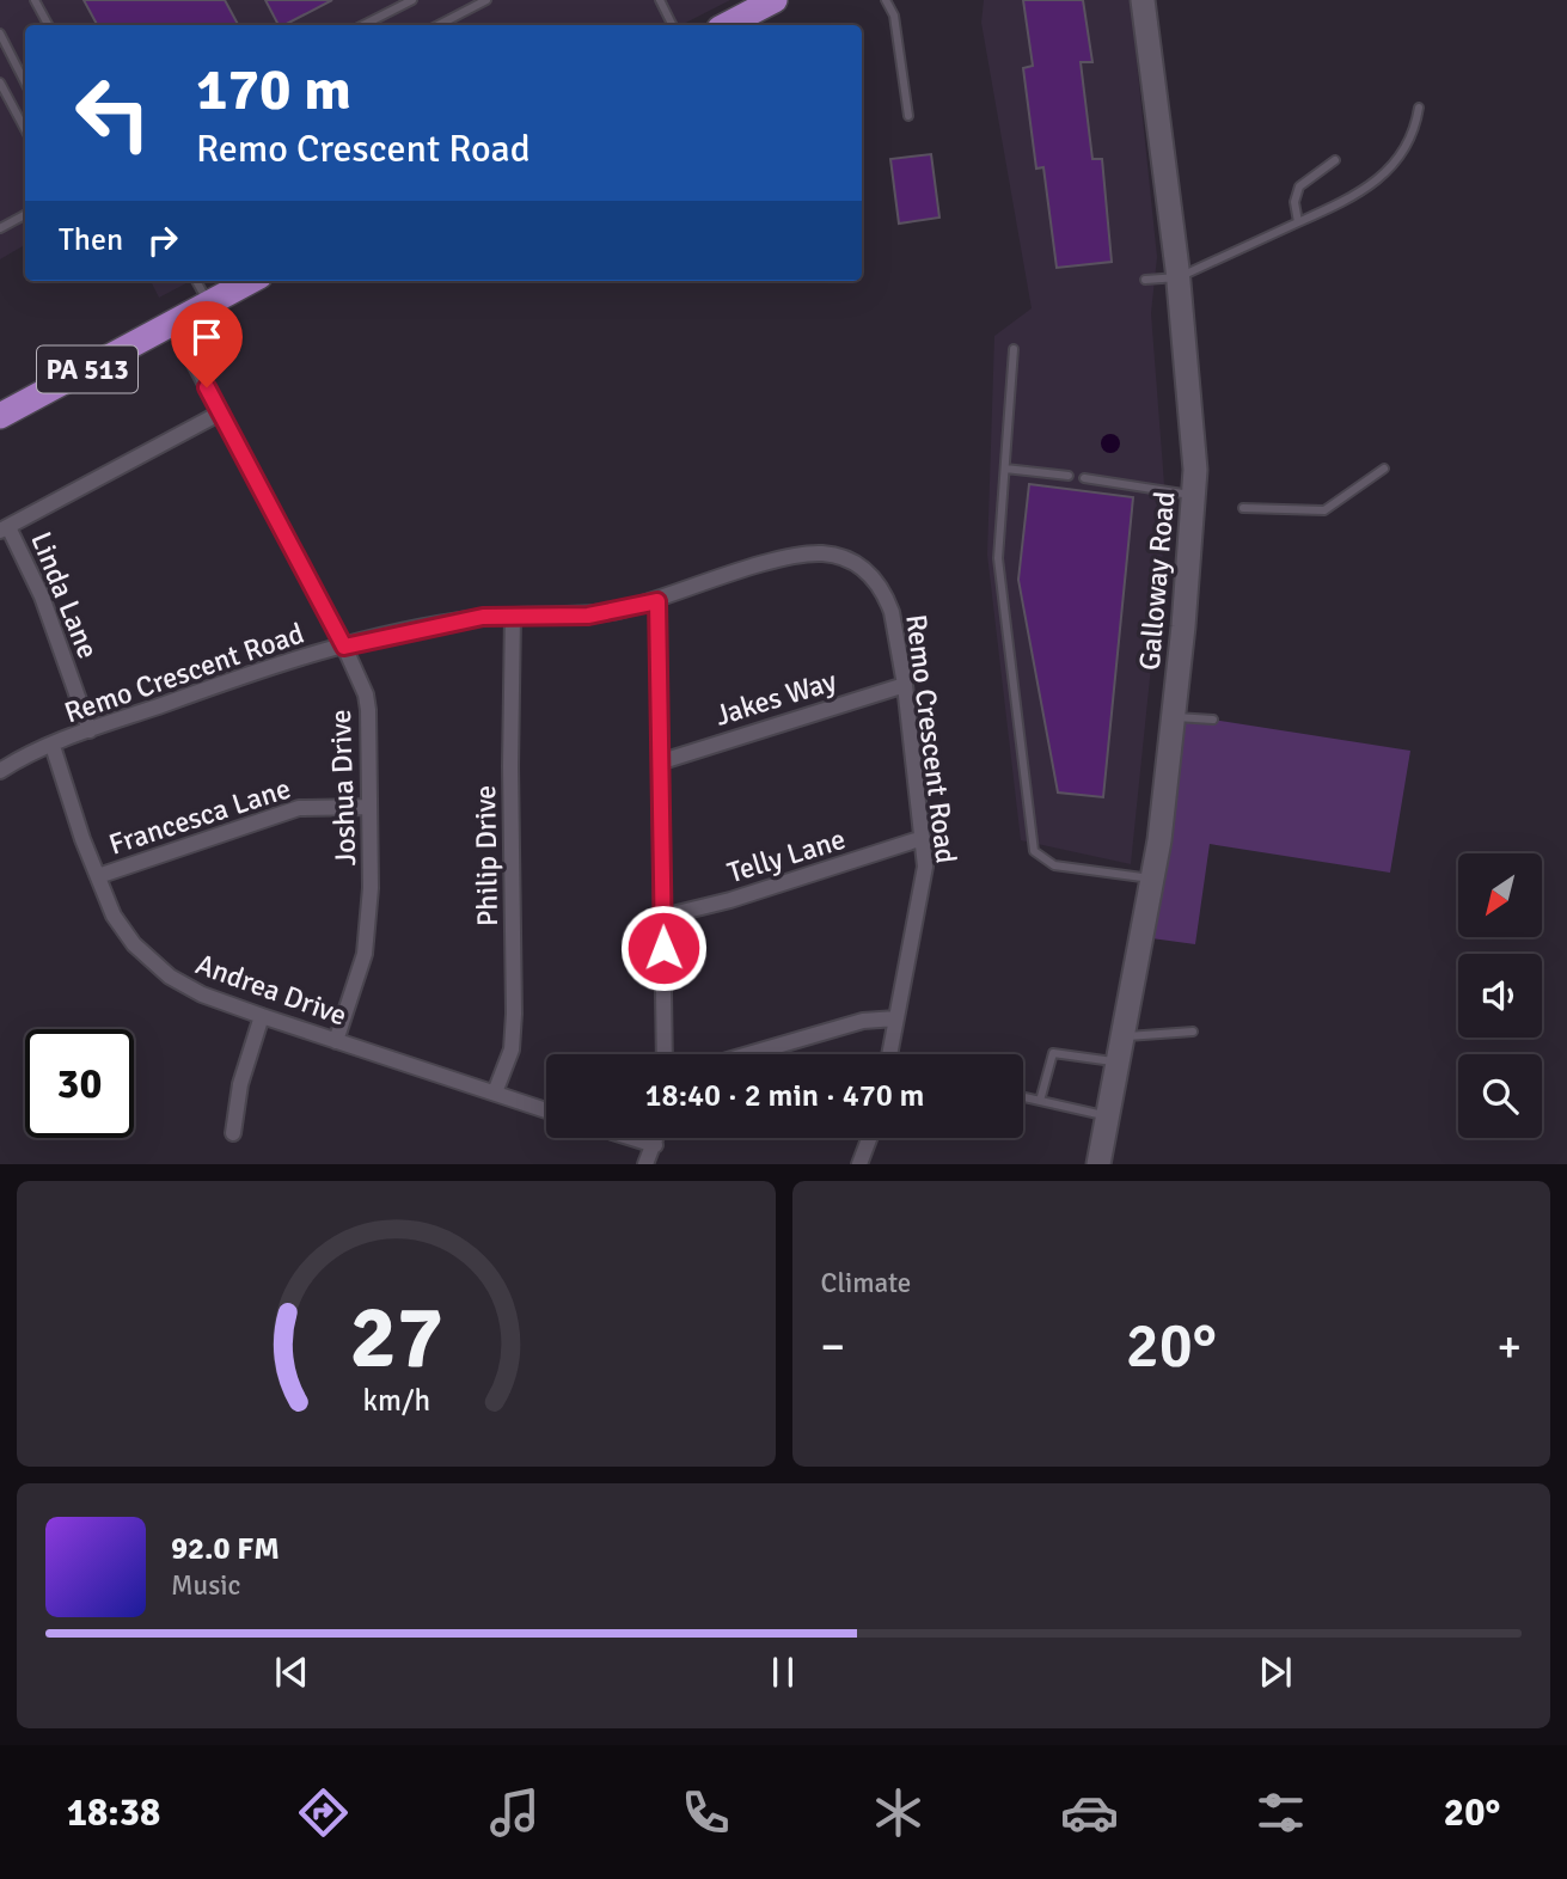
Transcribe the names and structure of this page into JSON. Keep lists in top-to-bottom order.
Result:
{
  "streets": {
    "main road": ["PA 513", "Galloway Road"],
    "street": [
      "Linda Lane",
      "Remo Crescent Road",
      "Jakes Way",
      "Joshua Drive",
      "Francesca Lane",
      "Philip Drive",
      "Telly Lane",
      "Andrea Drive"
    ]
  },
  "crossings": [
    ["PA 513", "Joshua Drive"],
    ["Linda Lane", "Remo Crescent Road"],
    ["Remo Crescent Road", "Jakes Way"],
    ["Remo Crescent Road", "Joshua Drive"],
    ["Remo Crescent Road", "Philip Drive"],
    ["Remo Crescent Road", "Telly Lane"],
    ["Remo Crescent Road", "Andrea Drive"],
    ["Joshua Drive", "Francesca Lane"],
    ["Joshua Drive", "Andrea Drive"],
    ["Francesca Lane", "Andrea Drive"],
    ["Philip Drive", "Andrea Drive"]
  ],
  "north": "bottom left",
  "page": {
    "turn": ["170 m", "Remo Crescent Road"],
    "then": "Then",
    "limit": "30",
    "trip": "18:40 · 2 min · 470 m",
    "tile": "Climate",
    "heat": ["−", "20°", "+"],
    "song": ["92.0 FM", "Music"],
    "tabs": ["18:38", "20°"],
    "gauge": ["27", "km/h"]
  }
}
